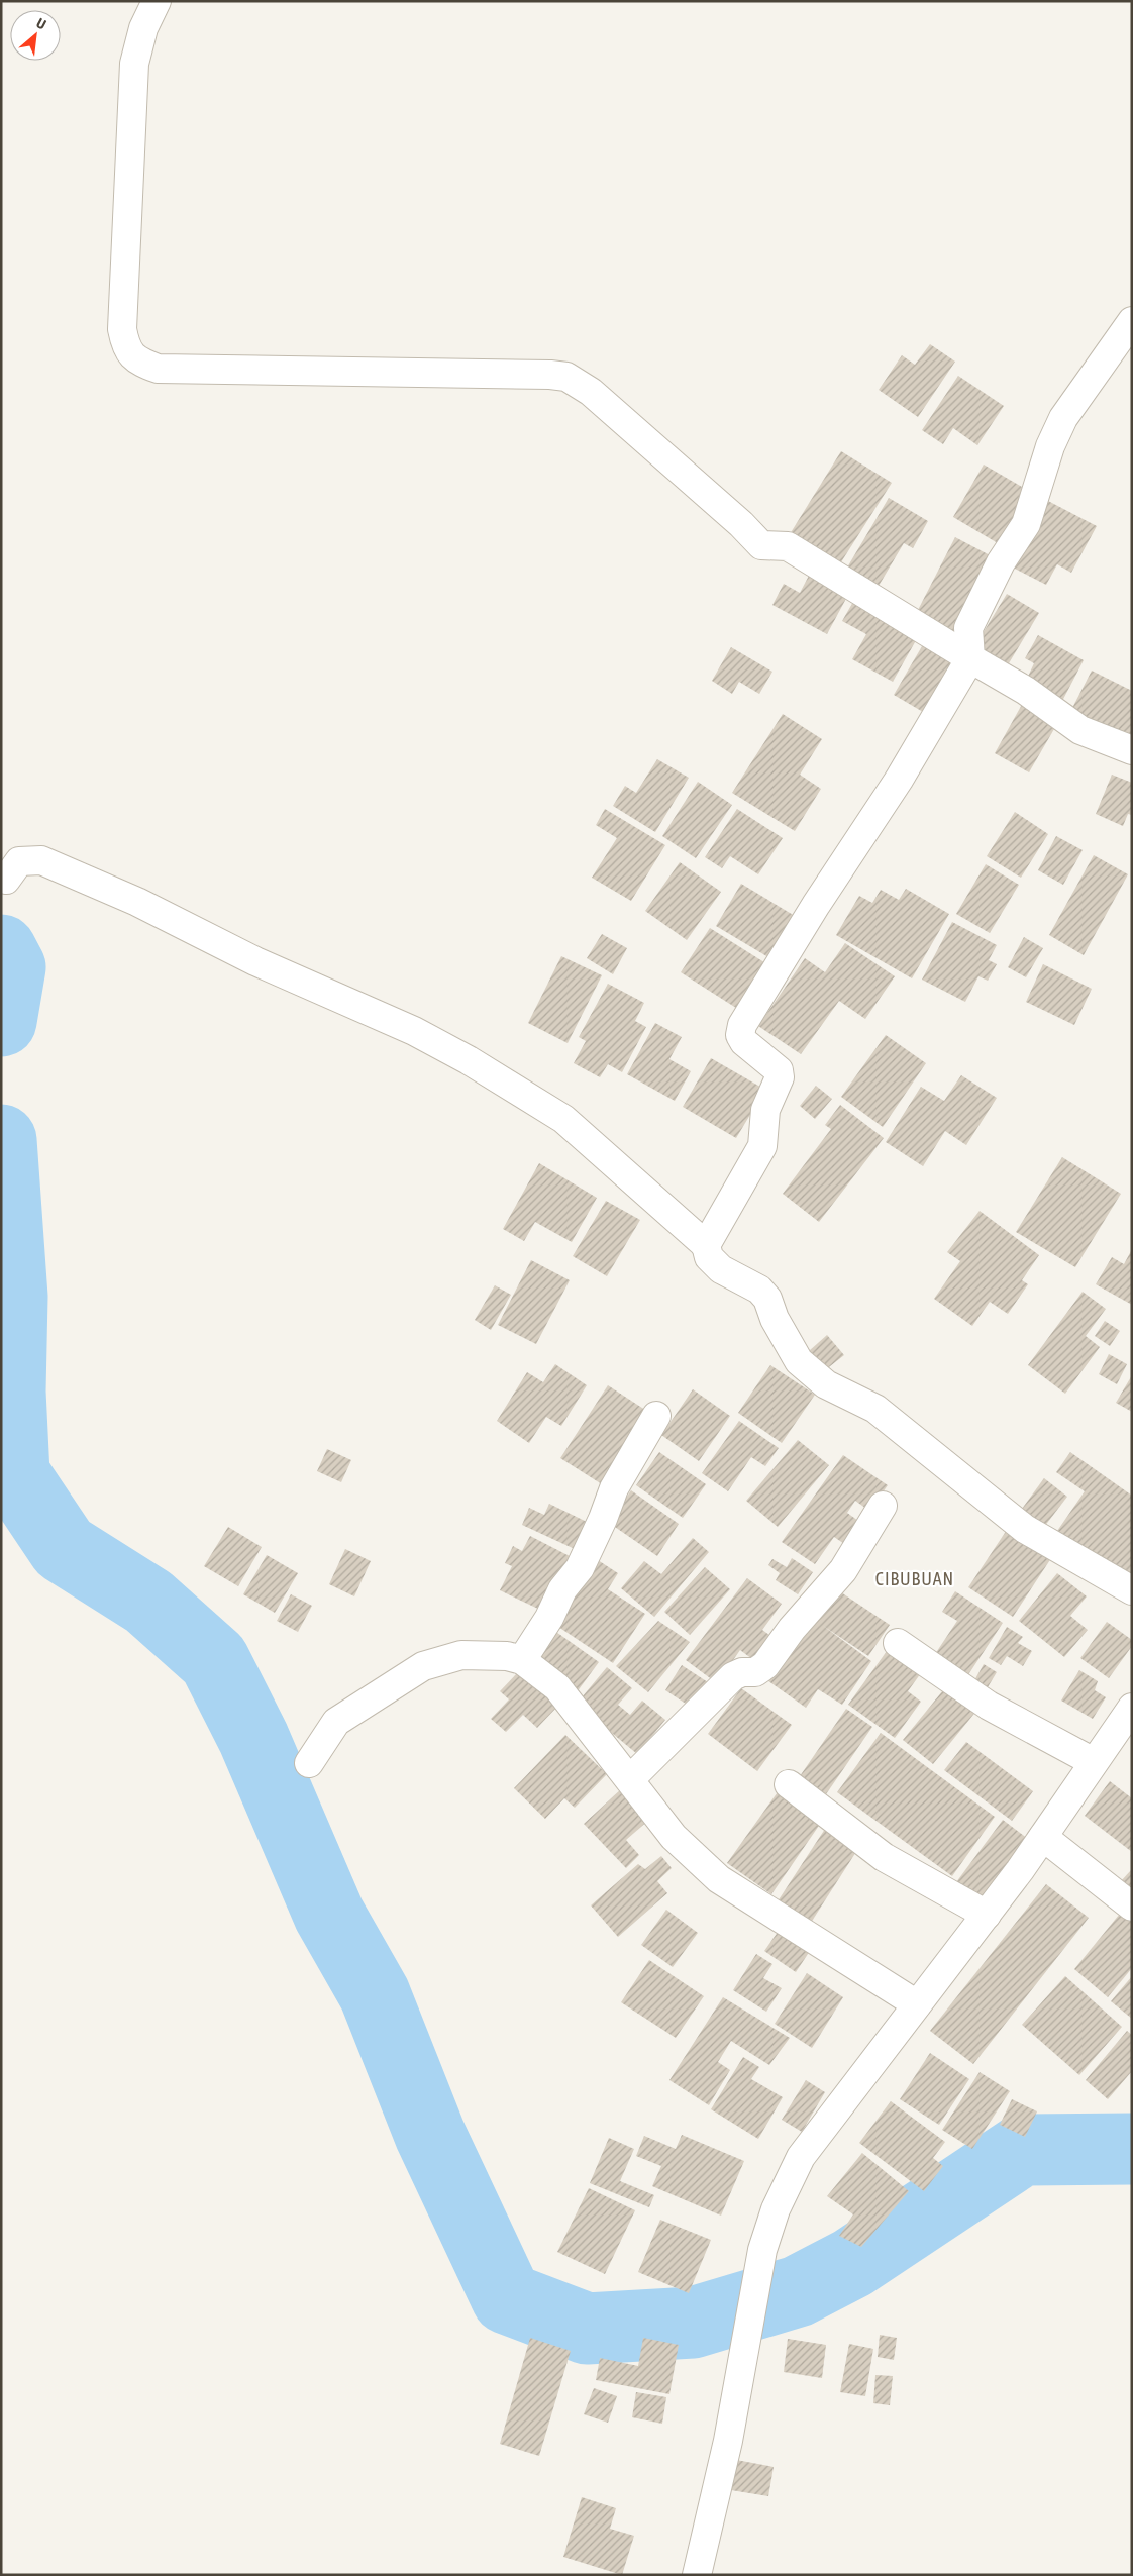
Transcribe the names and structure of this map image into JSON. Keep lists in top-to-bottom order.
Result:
{
  "districts": ["CIBUBUAN"],
  "north": "top right"
}
